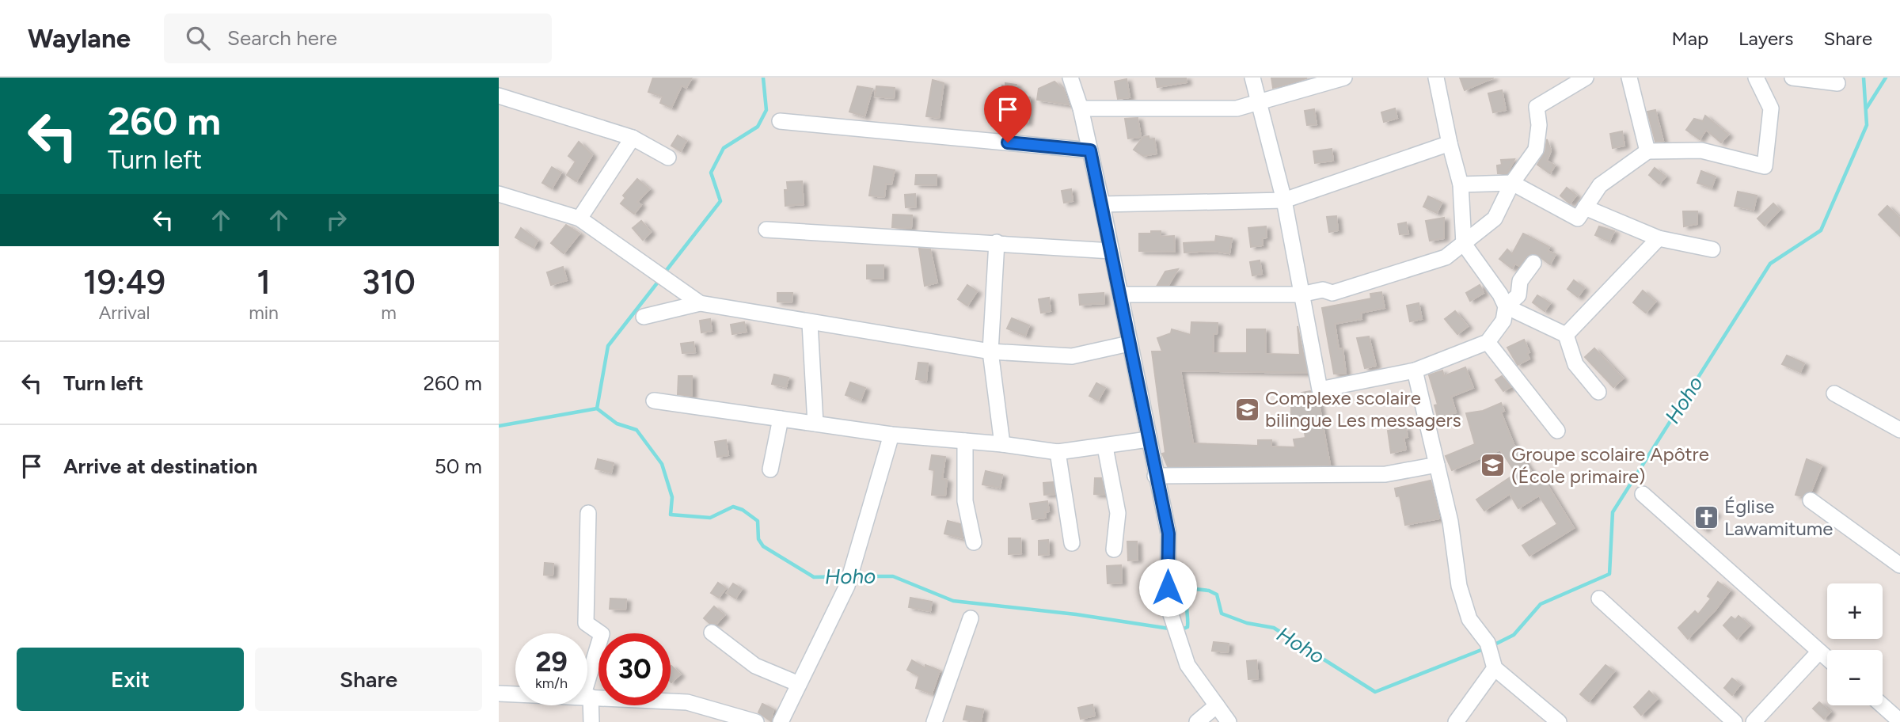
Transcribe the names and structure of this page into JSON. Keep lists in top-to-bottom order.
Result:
{
  "water": ["Hoho"],
  "places": {
    "school or university": ["Complexe scolaire bilingue Les messagers", "Groupe scolaire Apôtre (École primaire)"],
    "church": ["Église Lawamitume"]
  },
  "page": {
    "header": "Waylane",
    "search": "Search here",
    "nav": ["Map", "Layers", "Share"],
    "turn": ["260 m", "Turn left"],
    "eta": [
      "19:49",
      "Arrival",
      "1",
      "min",
      "310",
      "m"
    ],
    "list": [
      {
        "name": "Turn left",
        "value": "260 m"
      },
      {
        "name": "Arrive at destination",
        "value": "50 m"
      }
    ],
    "map_buttons": ["+", "−"],
    "speed": "29 km/h",
    "limit": "30",
    "buttons": ["Exit", "Share"]
  }
}
